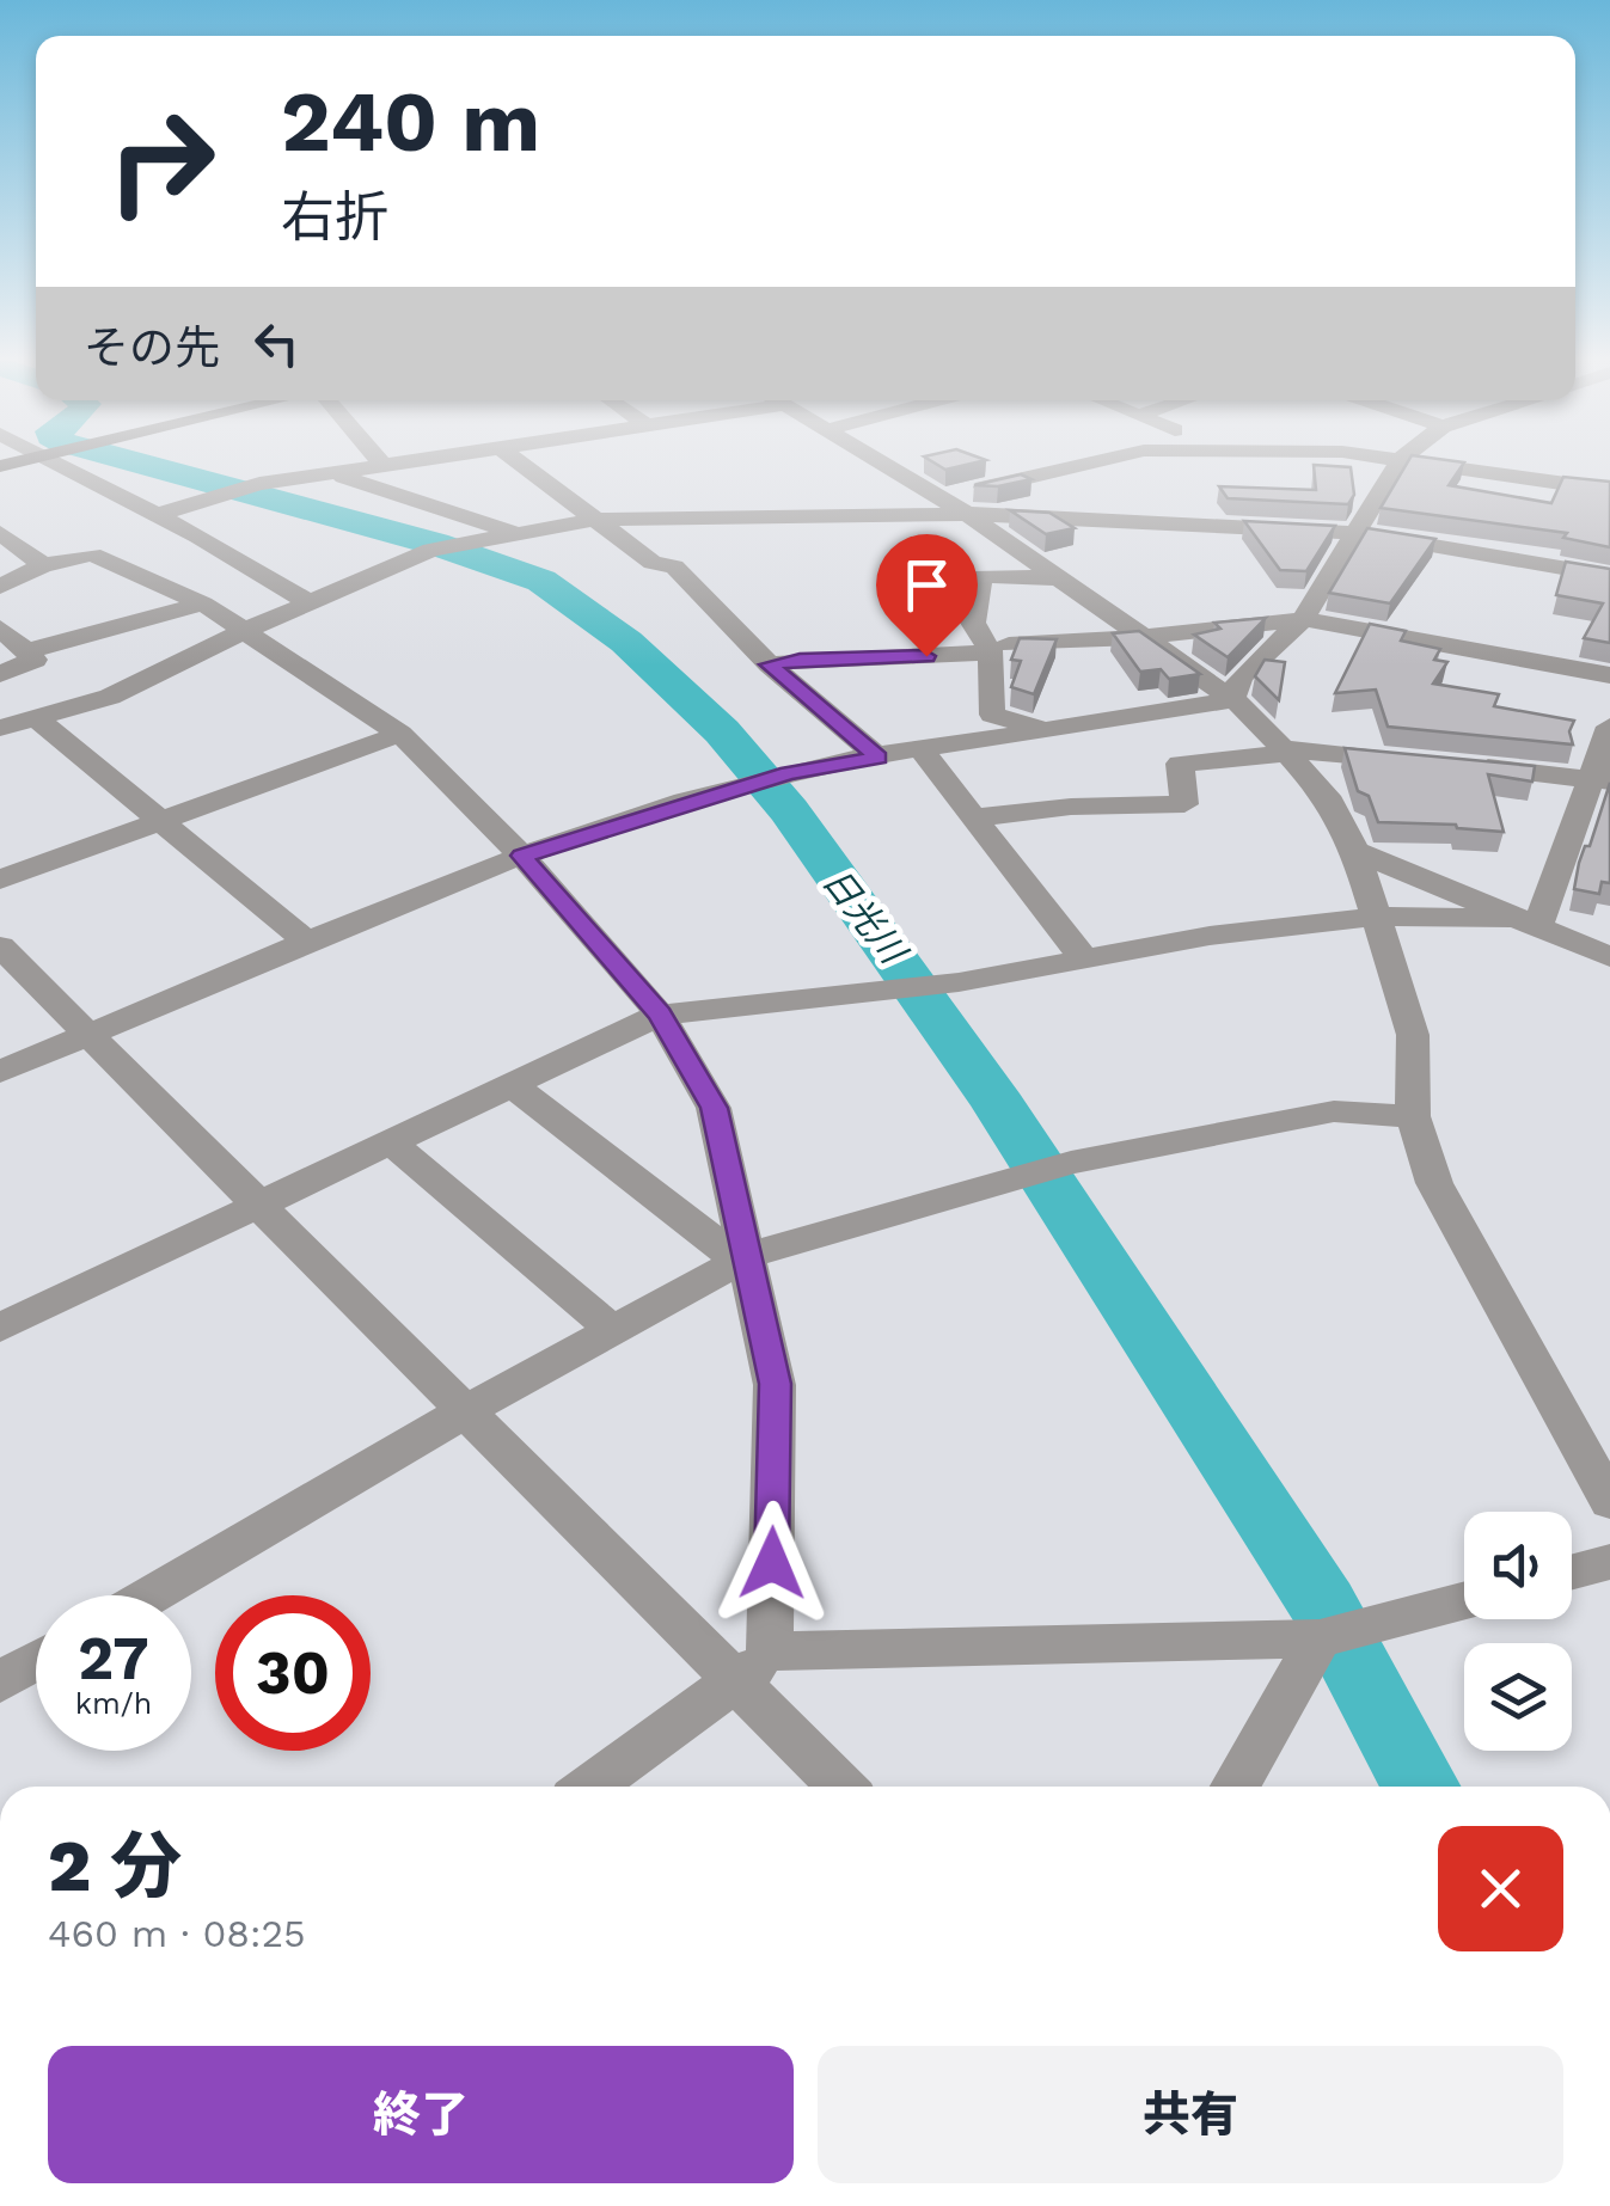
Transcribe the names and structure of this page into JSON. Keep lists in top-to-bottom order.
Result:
{
  "water": ["日光川"],
  "page": {
    "turn": ["240 m", "右折"],
    "then": "その先",
    "speed": "27 km/h",
    "limit": "30",
    "heading": ["2 分", "460 m · 08:25"],
    "buttons": ["終了", "共有"]
  }
}
